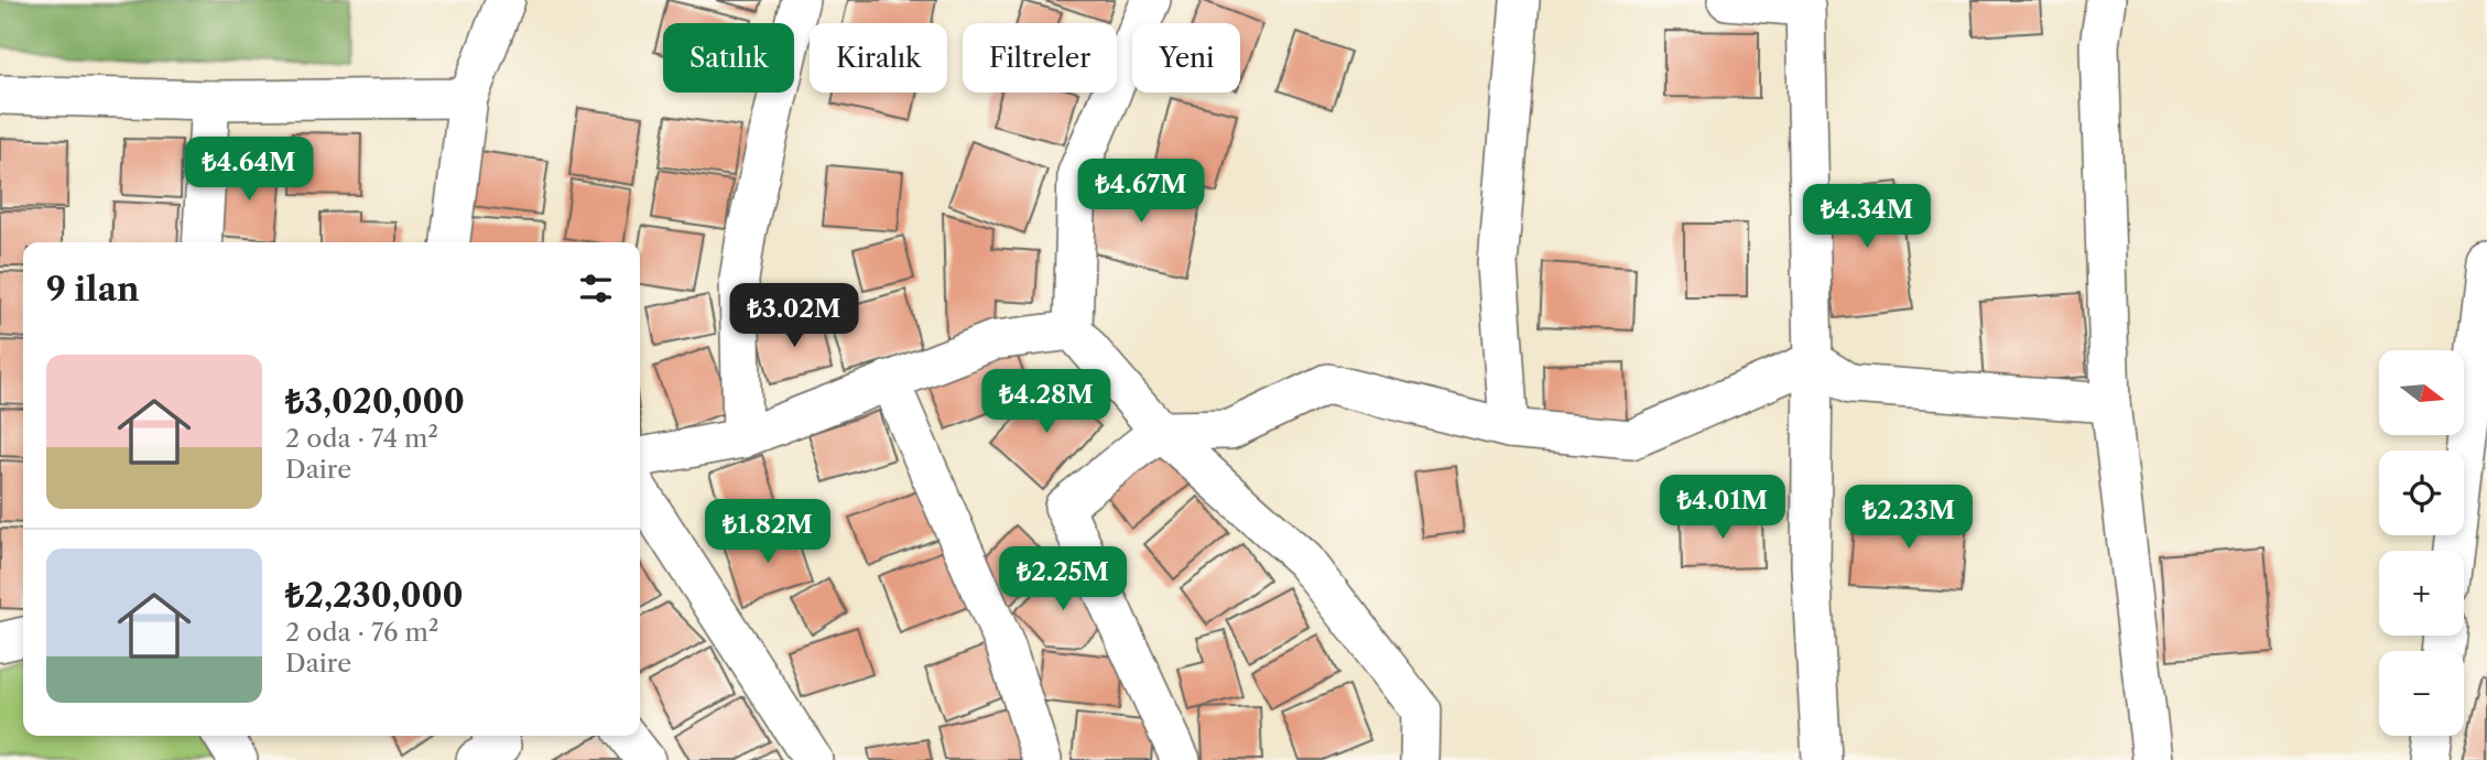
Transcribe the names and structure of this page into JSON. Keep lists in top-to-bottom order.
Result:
{
  "north": "right",
  "page": {
    "chip": [
      "Satılık",
      "Kiralık",
      "Filtreler",
      "Yeni"
    ],
    "price": [
      "₺4.64M",
      "₺4.67M",
      "₺4.34M",
      "₺3.02M",
      "₺4.28M",
      "₺4.01M",
      "₺2.23M",
      "₺1.82M",
      "₺2.25M"
    ],
    "heading": "9 ilan",
    "list": [
      {
        "name": "₺3,020,000",
        "note": "2 oda · 74 m² · Daire"
      },
      {
        "name": "₺2,230,000",
        "note": "2 oda · 76 m² · Daire"
      }
    ],
    "map_buttons": ["+", "−"]
  }
}
